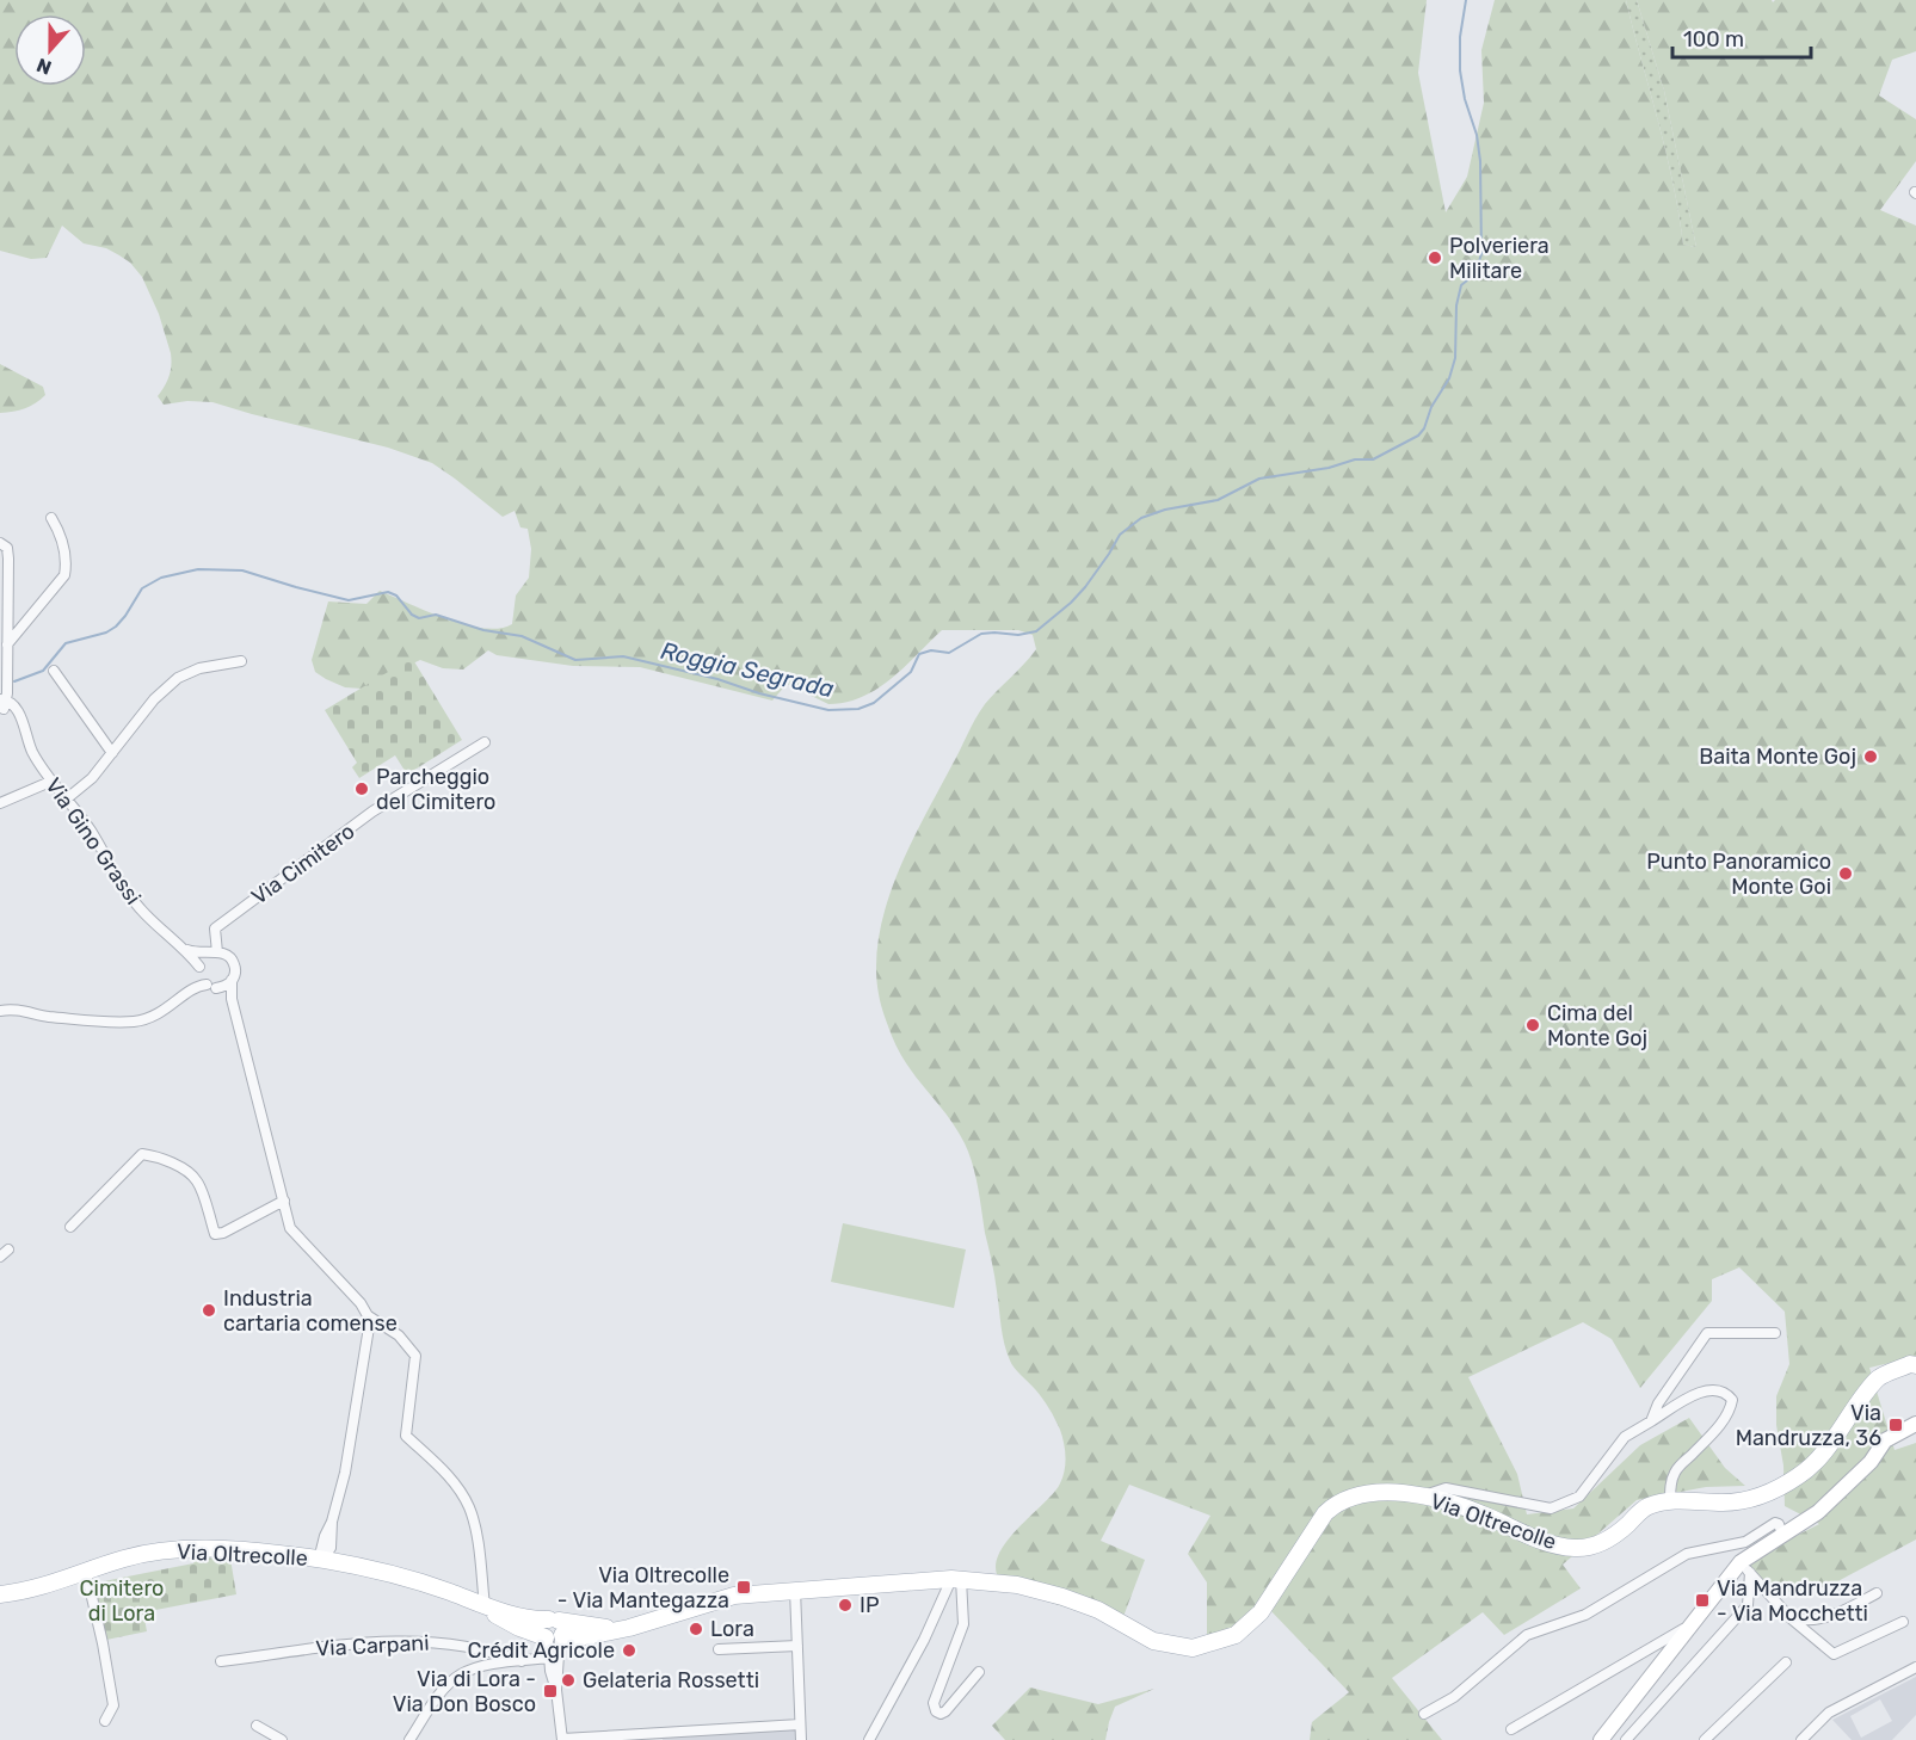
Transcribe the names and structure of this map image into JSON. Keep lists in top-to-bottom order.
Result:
{
  "streets": {
    "main road": ["Via Oltrecolle"],
    "street": ["Via Gino Grassi", "Via Cimitero", "Via Carpani"]
  },
  "crossings": [
    ["Via Gino Grassi", "Via Cimitero"]
  ],
  "water": ["Roggia Segrada"],
  "parks": ["Cimitero di Lora"],
  "places": {
    "other": [
      "Polveriera Militare",
      "Baita Monte Goj",
      "Parcheggio del Cimitero",
      "Punto Panoramico Monte Goi",
      "Cima del Monte Goj",
      "Industria cartaria comense",
      "IP",
      "Lora",
      "Crédit Agricole",
      "Gelateria Rossetti"
    ],
    "transit": [
      "Via Mandruzza, 36",
      "Via Oltrecolle - Via Mantegazza",
      "Via Mandruzza - Via Mocchetti",
      "Via di Lora - Via Don Bosco"
    ]
  },
  "scale_bar": "100 m",
  "north": "bottom"
}
